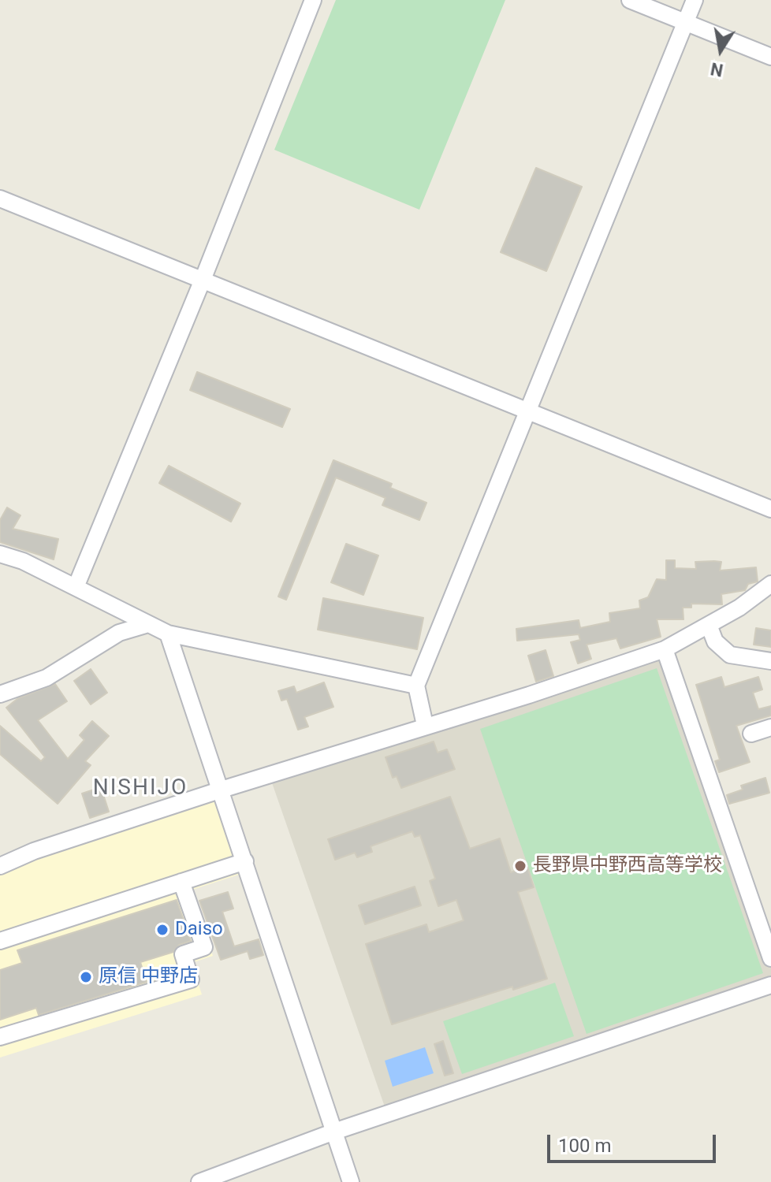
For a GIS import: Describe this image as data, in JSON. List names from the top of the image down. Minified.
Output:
{"districts":["NISHIJO"],"places":["長野県中野西高等学校","Daiso","原信 中野店"],"scale_bar":"100 m","north":"bottom"}
